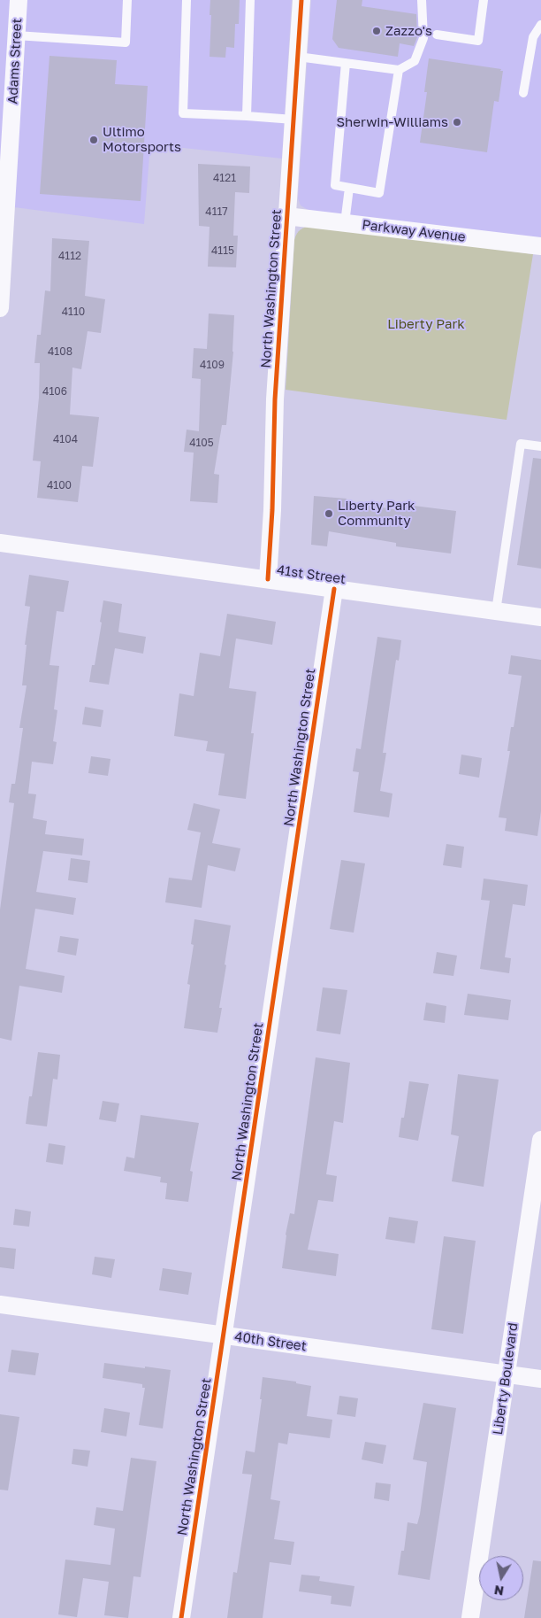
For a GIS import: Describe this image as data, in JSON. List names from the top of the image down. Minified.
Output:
{"streets":{"street":["Adams Street","Parkway Avenue","North Washington Street","41st Street","40th Street","Liberty Boulevard"]},"crossings":[["Parkway Avenue","North Washington Street"],["North Washington Street","41st Street"],["North Washington Street","40th Street"],["40th Street","Liberty Boulevard"]],"parks":["Liberty Park"],"places":["Zazzo's","Sherwin-Williams","Ultimo Motorsports","Liberty Park Community"],"house_numbers":["4121","4117","4115","4112","4110","4108","4109","4106","4104","4105","4100"],"north":"bottom"}
